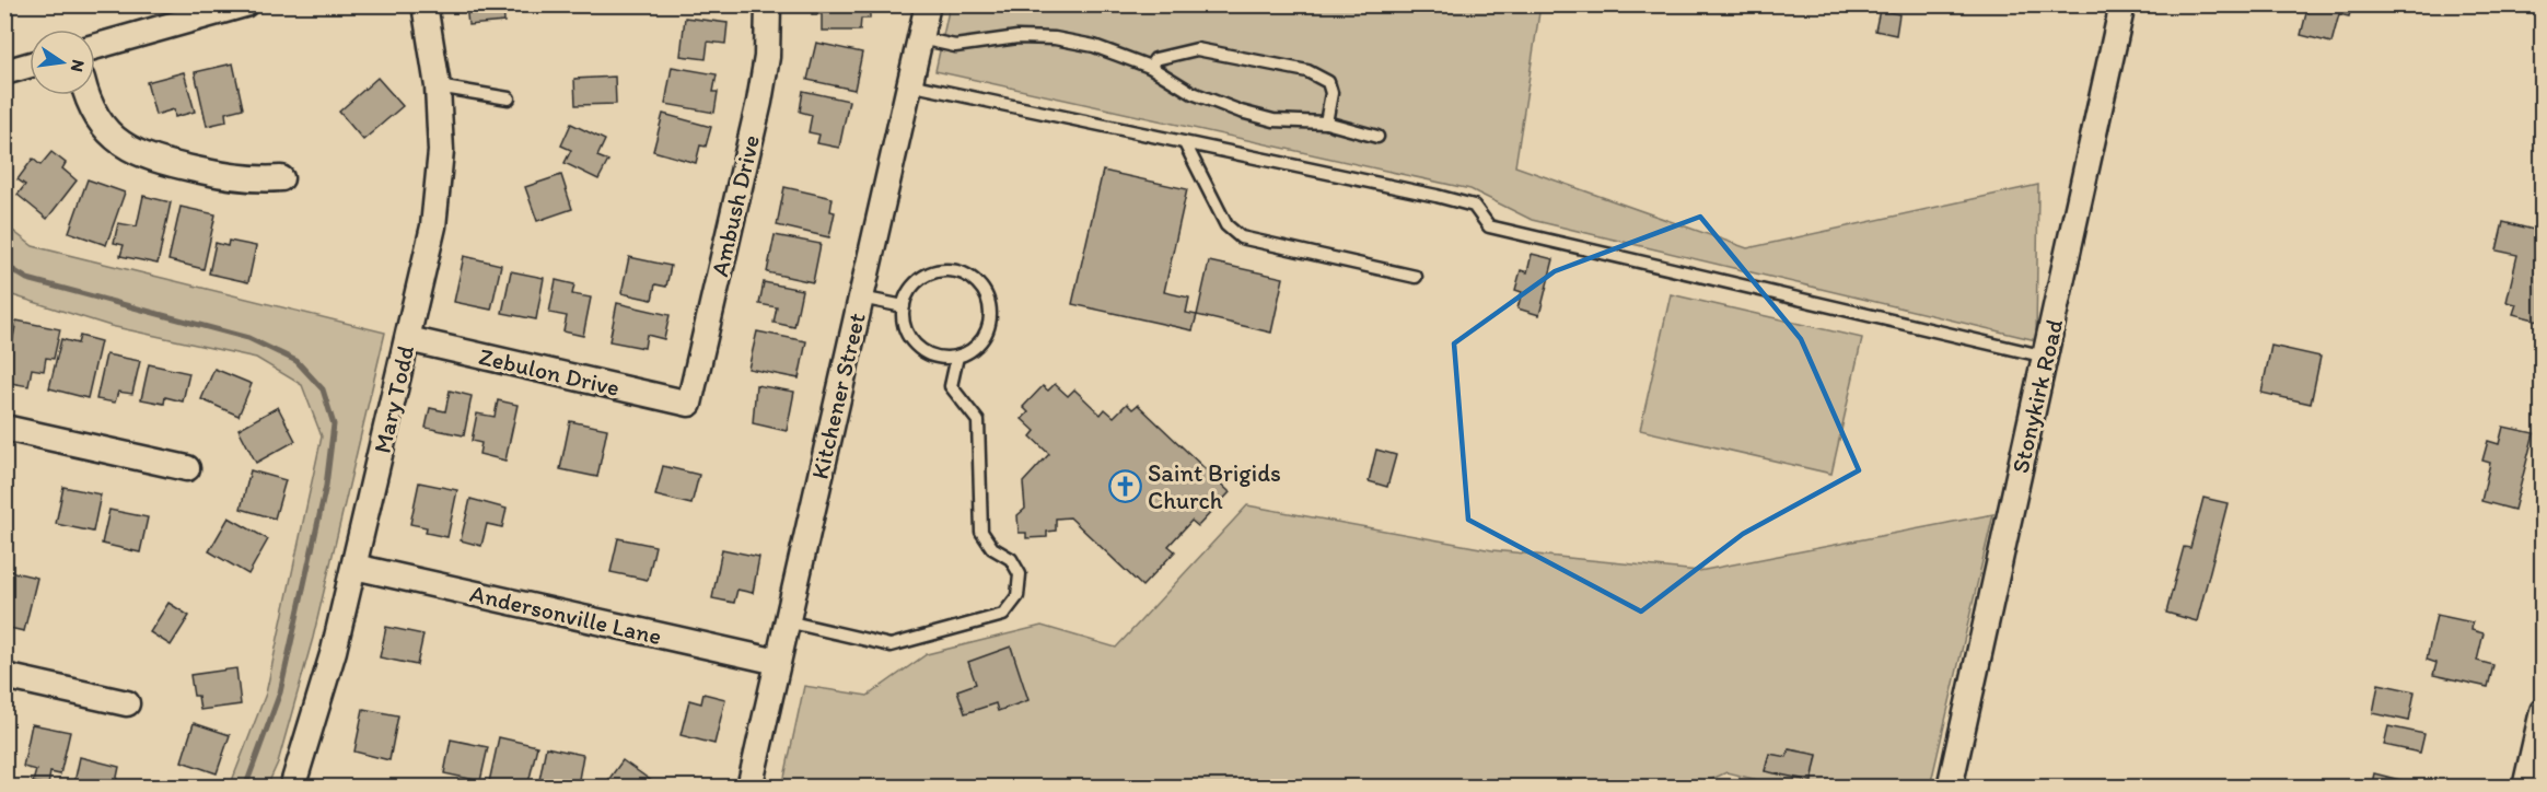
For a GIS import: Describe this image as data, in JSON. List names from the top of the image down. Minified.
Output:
{"streets":{"street":["Ambush Drive","Zebulon Drive","Kitchener Street","Stonykirk Road","Mary Todd","Andersonville Lane"]},"crossings":[["Ambush Drive","Zebulon Drive"],["Zebulon Drive","Mary Todd"],["Kitchener Street","Andersonville Lane"],["Mary Todd","Andersonville Lane"]],"places":{"church":["Saint Brigids Church"]},"north":"right"}
